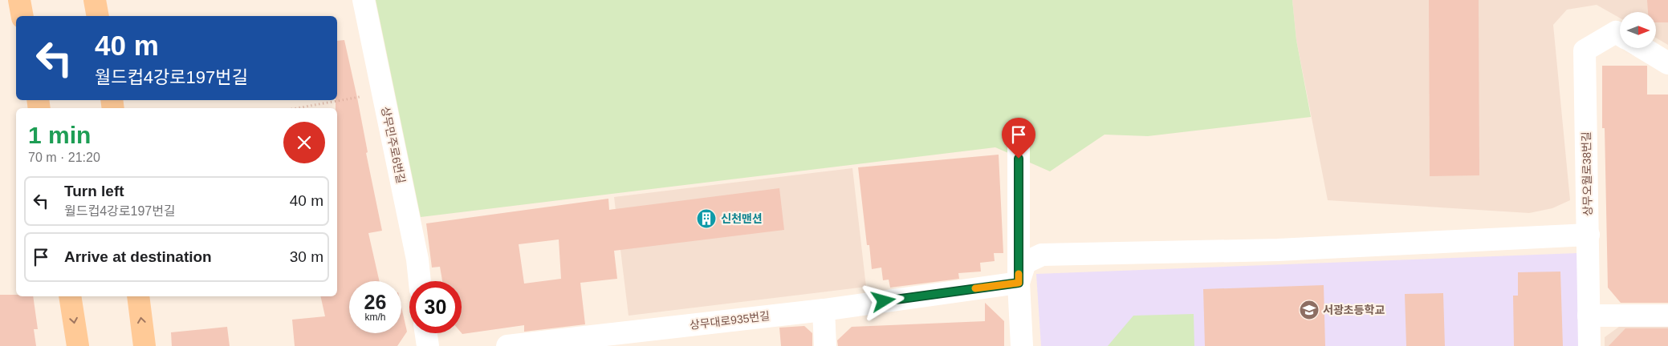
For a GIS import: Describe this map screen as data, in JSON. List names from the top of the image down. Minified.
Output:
{"streets":{"street":["상무민주로6번길","상무오월로38번길","상무대로935번길"]},"places":{"building":["신천맨션"],"school or university":["서광초등학교"]},"north":"right","page":{"turn":["40 m","월드컵4강로197번길"],"heading":["1 min","70 m · 21:20"],"list":[{"name":"Turn left","note":"월드컵4강로197번길","value":"40 m"},{"name":"Arrive at destination","value":"30 m"}],"speed":"26 km/h","limit":"30"}}
